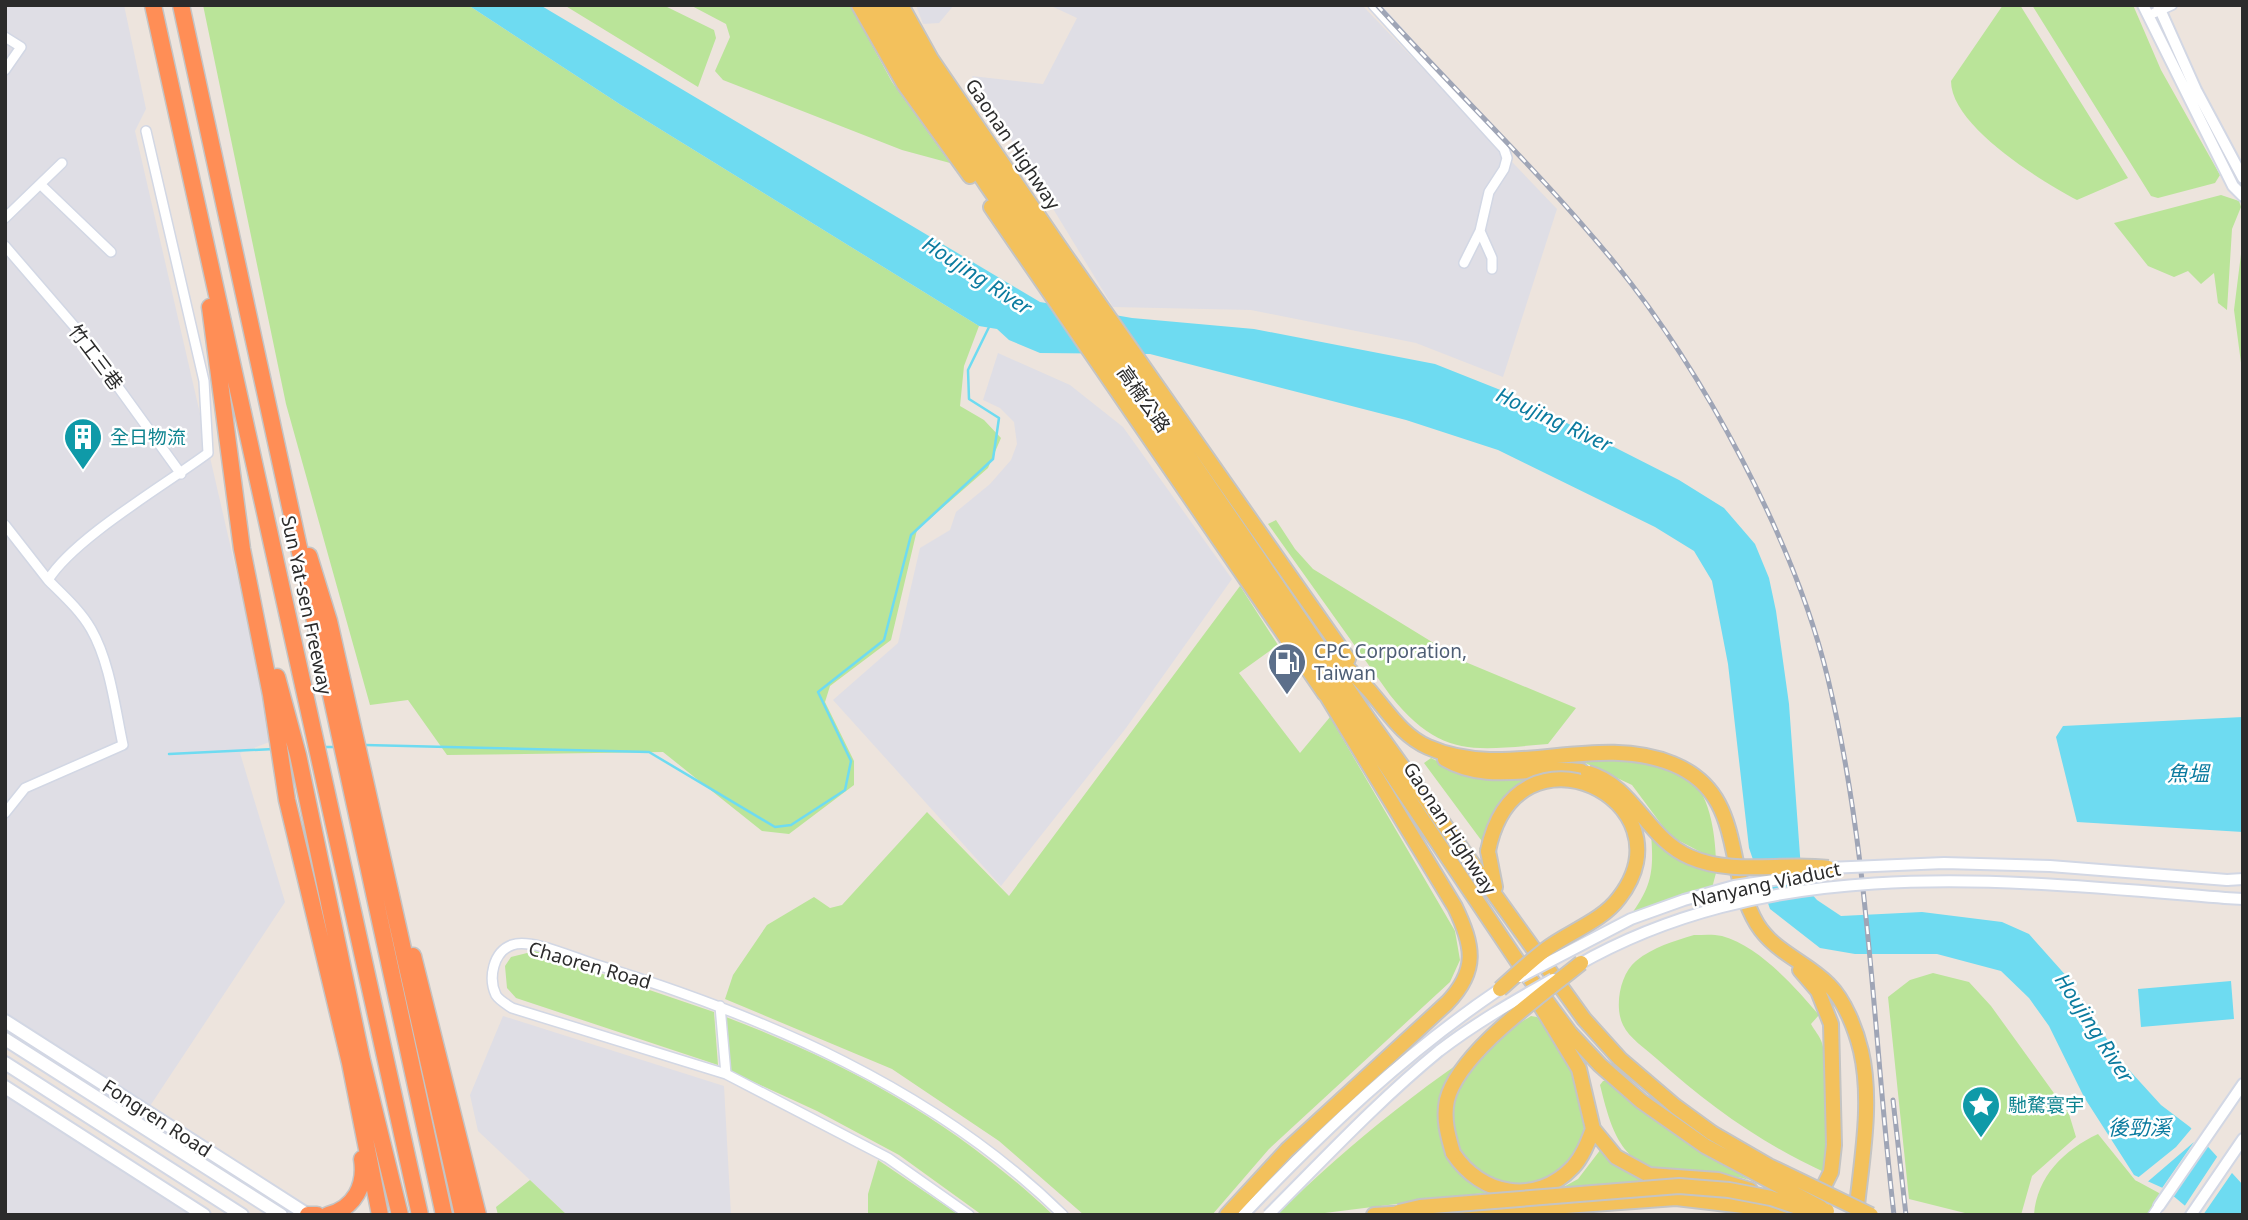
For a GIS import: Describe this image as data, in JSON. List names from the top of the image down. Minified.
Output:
{"streets":{"highway":["Sun Yat-sen Freeway"],"main road":["Gaonan Highway","高楠公路","Fongren Road"],"street":["竹工三巷","Nanyang Viaduct","Chaoren Road"]},"crossings":[["Gaonan Highway","高楠公路"]],"water":["Houjing River","魚塭","後勁溪"],"places":{"building":["全日物流"],"fuel station":["CPC Corporation, Taiwan"],"place":["馳騖寰宇"]}}
